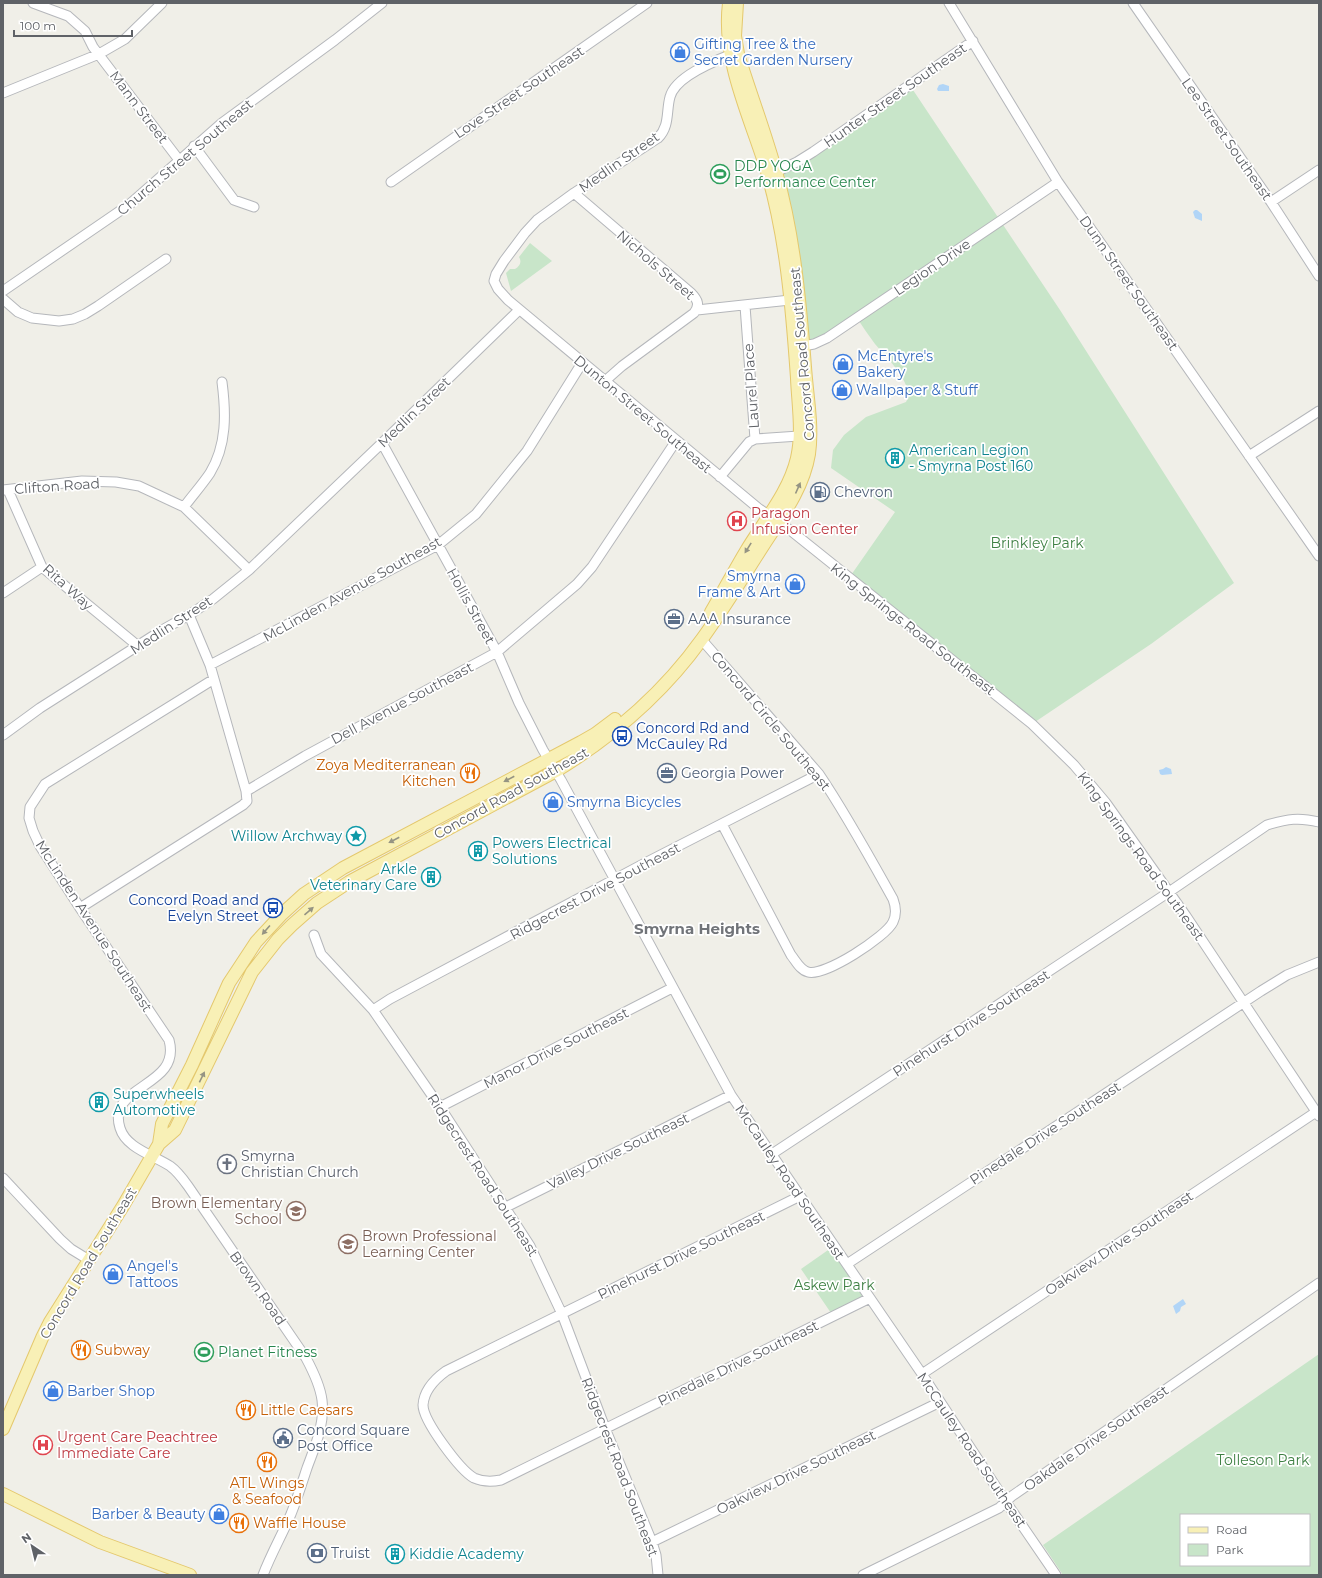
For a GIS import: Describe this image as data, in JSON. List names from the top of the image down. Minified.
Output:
{"streets":{"main road":["Concord Road Southeast"],"street":["Love Street Southeast","Hunter Street Southeast","Mann Street","Lee Street Southeast","Church Street Southeast","Medlin Street","Nichols Street","Legion Drive","Dunn Street Southeast","Laurel Place","Dunton Street Southeast","Clifton Road","Rita Way","McLinden Avenue Southeast","Hollis Street","King Springs Road Southeast","Dell Avenue Southeast","Concord Circle Southeast","Ridgecrest Drive Southeast","Pinehurst Drive Southeast","Manor Drive Southeast","Pinedale Drive Southeast","Valley Drive Southeast","Ridgecrest Road Southeast","McCauley Road Southeast","Oakview Drive Southeast","Brown Road","Oakdale Drive Southeast"]},"crossings":[["Hunter Street Southeast","Dunn Street Southeast"],["Hunter Street Southeast","Concord Road Southeast"],["Mann Street","Church Street Southeast"],["Medlin Street","Nichols Street"],["Medlin Street","Concord Road Southeast"],["Medlin Street","Dunton Street Southeast"],["Medlin Street","Clifton Road"],["Medlin Street","Rita Way"],["Medlin Street","Hollis Street"],["Nichols Street","Dunton Street Southeast"],["Legion Drive","Dunn Street Southeast"],["Legion Drive","Concord Road Southeast"],["Concord Road Southeast","Laurel Place"],["Concord Road Southeast","Dunton Street Southeast"],["Concord Road Southeast","McLinden Avenue Southeast"],["Concord Road Southeast","Hollis Street"],["Concord Road Southeast","King Springs Road Southeast"],["Concord Road Southeast","Concord Circle Southeast"],["Concord Road Southeast","McCauley Road Southeast"],["Concord Road Southeast","Brown Road"],["Laurel Place","Dunton Street Southeast"],["Dunton Street Southeast","McLinden Avenue Southeast"],["Dunton Street Southeast","King Springs Road Southeast"],["Dunton Street Southeast","Dell Avenue Southeast"],["Clifton Road","Rita Way"],["McLinden Avenue Southeast","Hollis Street"],["McLinden Avenue Southeast","Brown Road"],["Hollis Street","Dell Avenue Southeast"],["Hollis Street","McCauley Road Southeast"],["King Springs Road Southeast","Pinehurst Drive Southeast"],["King Springs Road Southeast","Pinedale Drive Southeast"],["King Springs Road Southeast","Oakview Drive Southeast"],["Concord Circle Southeast","Ridgecrest Drive Southeast"],["Ridgecrest Drive Southeast","Ridgecrest Road Southeast"],["Ridgecrest Drive Southeast","McCauley Road Southeast"],["Pinehurst Drive Southeast","Pinedale Drive Southeast"],["Pinehurst Drive Southeast","Ridgecrest Road Southeast"],["Pinehurst Drive Southeast","McCauley Road Southeast"],["Manor Drive Southeast","Ridgecrest Road Southeast"],["Manor Drive Southeast","McCauley Road Southeast"],["Pinedale Drive Southeast","Ridgecrest Road Southeast"],["Pinedale Drive Southeast","McCauley Road Southeast"],["Valley Drive Southeast","Ridgecrest Road Southeast"],["Valley Drive Southeast","McCauley Road Southeast"],["Ridgecrest Road Southeast","Oakview Drive Southeast"],["McCauley Road Southeast","Oakview Drive Southeast"],["McCauley Road Southeast","Oakdale Drive Southeast"]],"districts":["Smyrna Heights"],"parks":["Brinkley Park","Askew Park","Tolleson Park"],"places":{"shop":["Gifting Tree & the Secret Garden Nursery","McEntyre's Bakery","Wallpaper & Stuff","Smyrna Frame & Art","Smyrna Bicycles","Angel's Tattoos","Barber Shop","Barber & Beauty"],"sports":["DDP YOGA Performance Center","Planet Fitness"],"building":["American Legion - Smyrna Post 160","Powers Electrical Solutions","Arkle Veterinary Care","Superwheels Automotive","Kiddie Academy"],"fuel station":["Chevron"],"hospital":["Paragon Infusion Center","Urgent Care Peachtree Immediate Care"],"office":["AAA Insurance","Georgia Power"],"bus stop":["Concord Rd and McCauley Rd","Concord Road and Evelyn Street"],"restaurant":["Zoya Mediterranean Kitchen","Subway","Little Caesars","ATL Wings & Seafood","Waffle House"],"place":["Willow Archway"],"church":["Smyrna Christian Church"],"school or university":["Brown Elementary School","Brown Professional Learning Center"],"public building":["Concord Square Post Office"],"bank":["Truist"]},"legend":["Road","Park"],"scale_bar":"100 m","north":"top left"}
